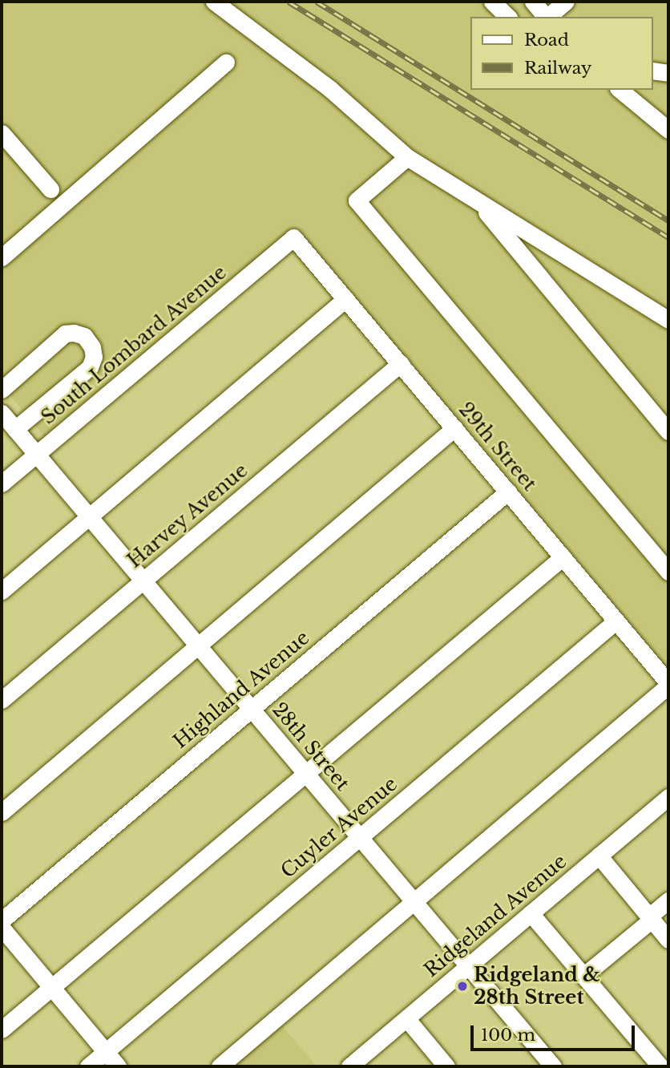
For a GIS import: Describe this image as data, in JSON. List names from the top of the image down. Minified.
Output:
{"streets":{"street":["South Lombard Avenue","29th Street","Harvey Avenue","Highland Avenue","28th Street","Cuyler Avenue","Ridgeland Avenue"]},"crossings":[["South Lombard Avenue","29th Street"],["South Lombard Avenue","28th Street"],["29th Street","Harvey Avenue"],["29th Street","Highland Avenue"],["29th Street","Cuyler Avenue"],["Harvey Avenue","28th Street"],["Highland Avenue","28th Street"],["28th Street","Cuyler Avenue"],["28th Street","Ridgeland Avenue"]],"places":["Ridgeland & 28th Street"],"legend":["Road","Railway"],"scale_bar":"100 m"}
